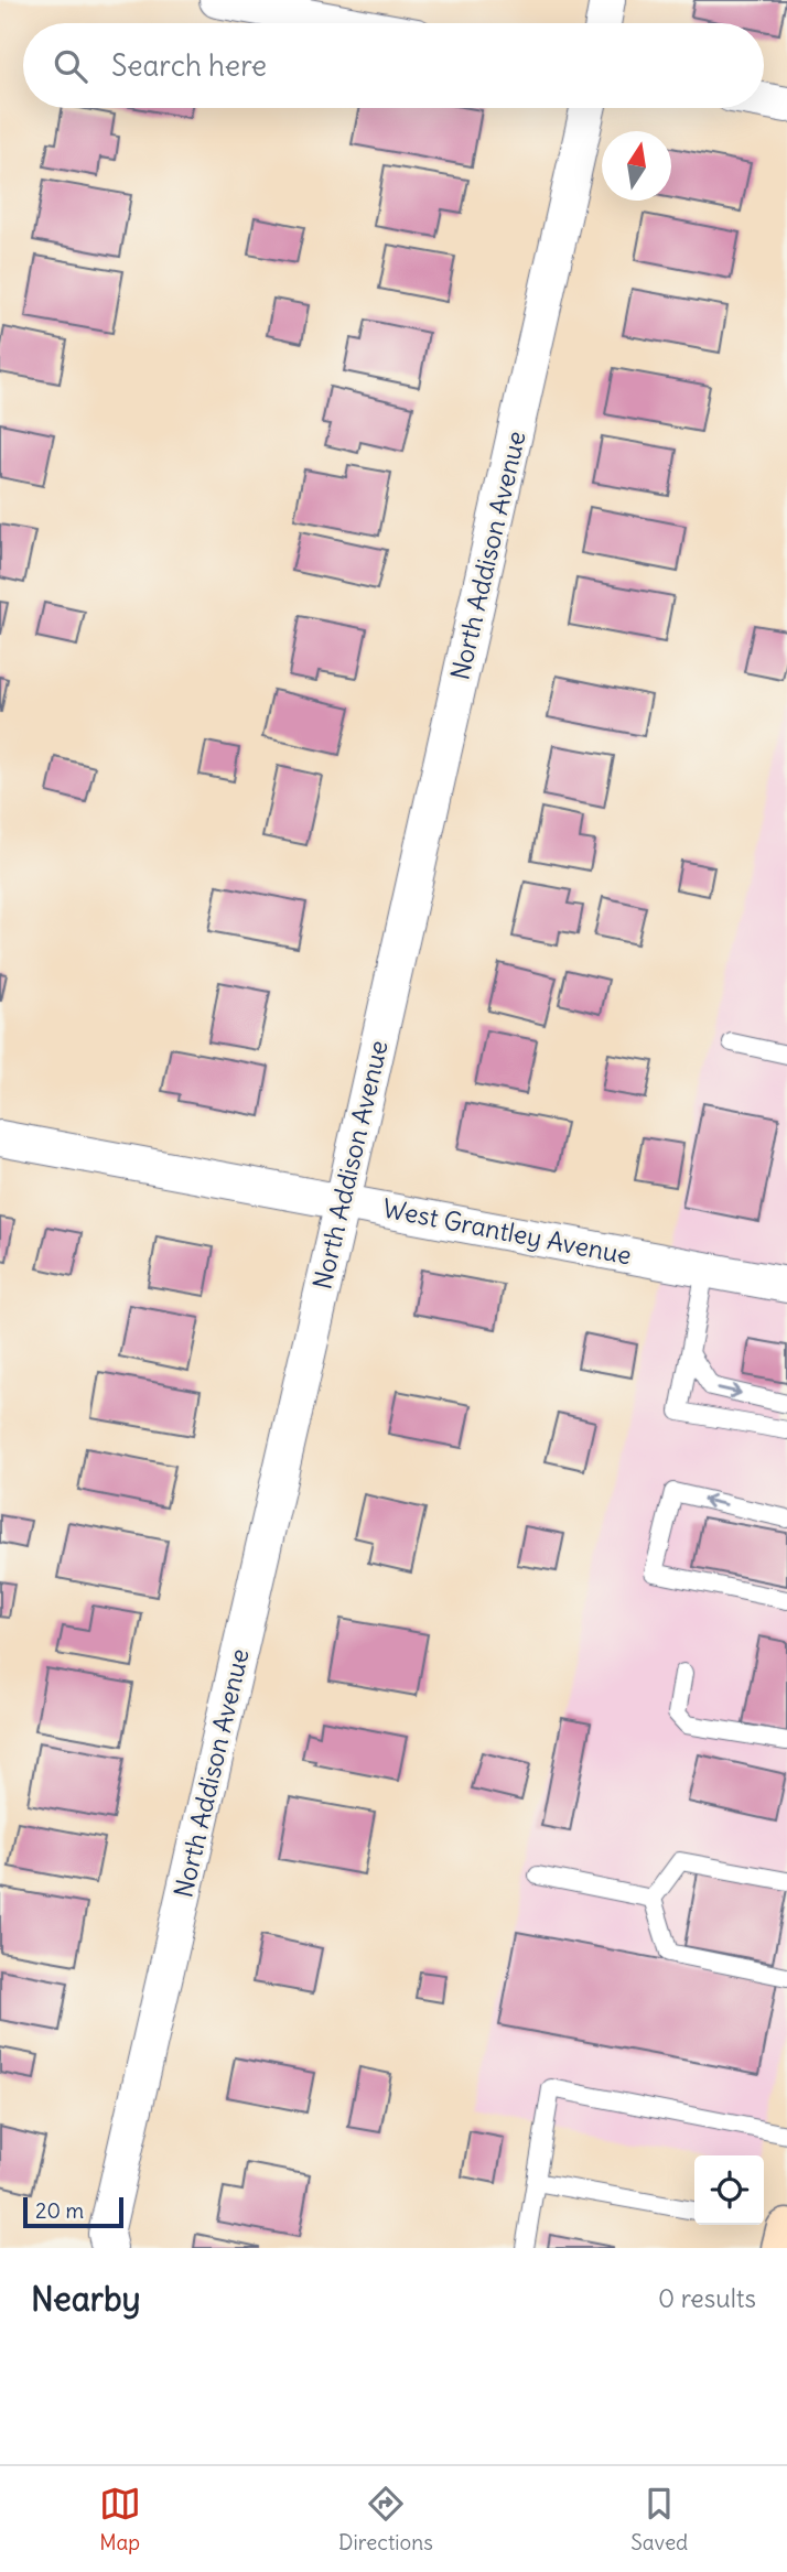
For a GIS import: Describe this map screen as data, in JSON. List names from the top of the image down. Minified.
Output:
{"streets":{"street":["North Addison Avenue","West Grantley Avenue"]},"crossings":[["North Addison Avenue","West Grantley Avenue"]],"scale_bar":"20 m","north":"top","page":{"search":"Search here","scale":"20 m","heading":["Nearby","0 results"],"nav":["Map","Directions","Saved"]}}
